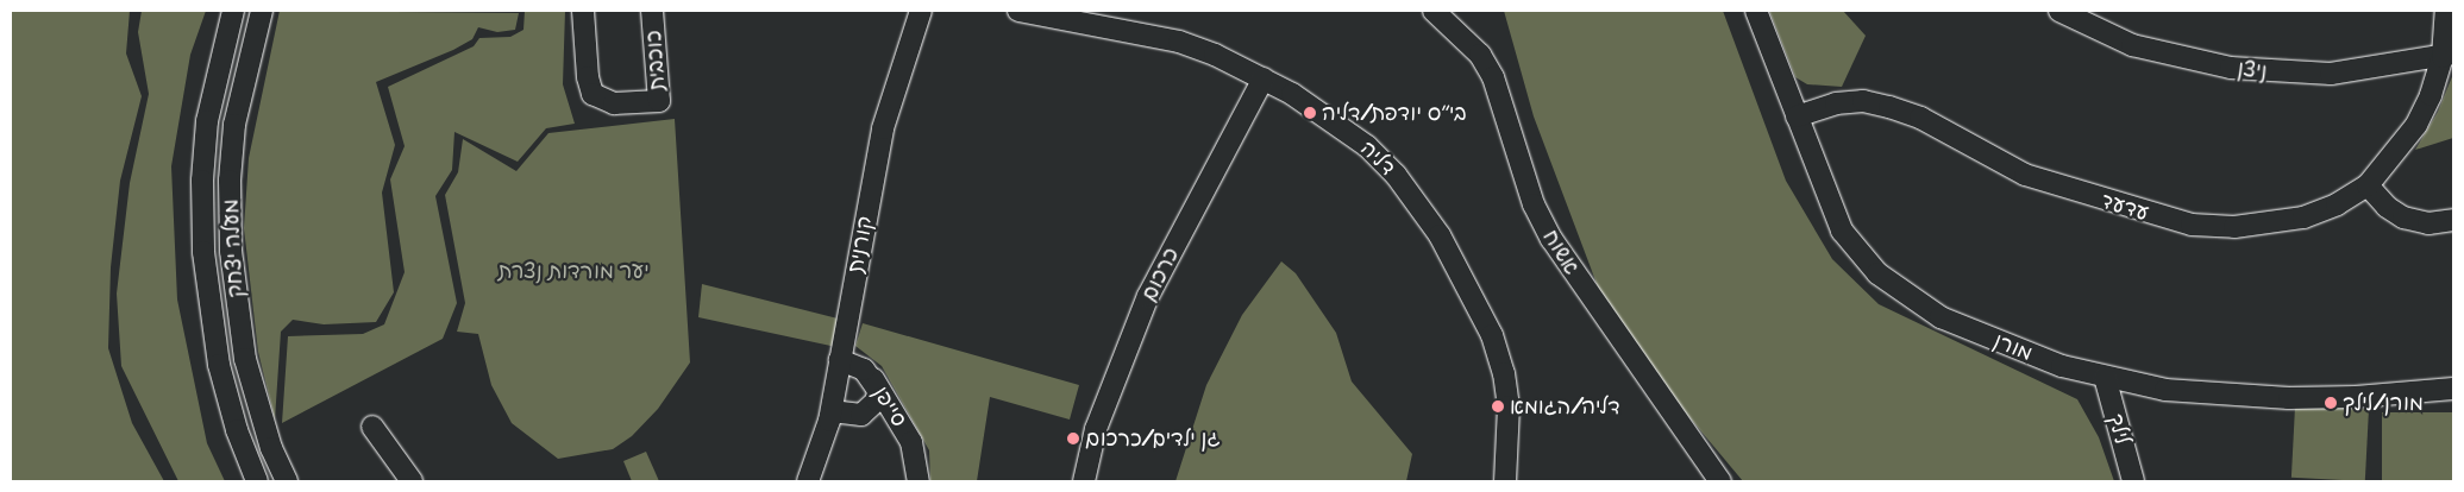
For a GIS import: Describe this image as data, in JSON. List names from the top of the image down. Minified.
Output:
{"streets":{"street":["כוכבית","ניצן","דליה","עדעד","קורנית","מעלה יצחק","אשוח","כרכום","מורן","סייפן","לילך"]},"crossings":[["ניצן","עדעד"],["דליה","כרכום"],["עדעד","מורן"],["קורנית","סייפן"],["מורן","לילך"]],"parks":["יער מורדות נצרת"],"places":["בי״ס יודפת/דליה","מורן/לילך","דליה/הגומא","גן ילדים/כרכום"]}
